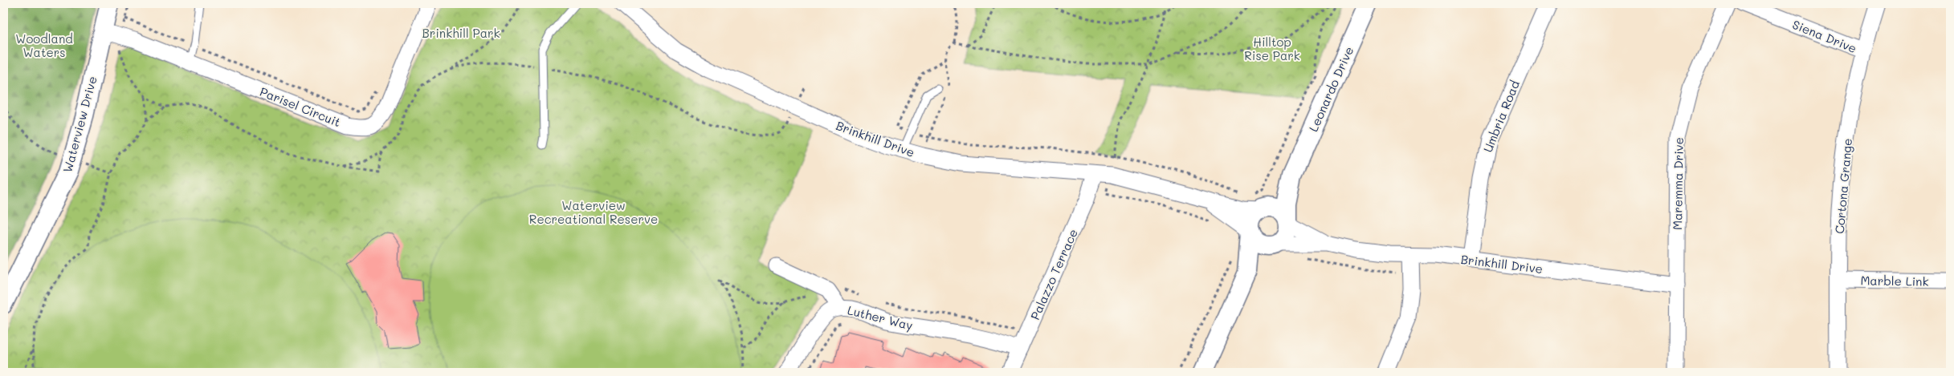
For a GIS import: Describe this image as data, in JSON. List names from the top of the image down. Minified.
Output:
{"streets":{"street":["Siena Drive","Leonardo Drive","Parisel Circuit","Umbria Road","Waterview Drive","Brinkhill Drive","Maremma Drive","Cortona Grange","Palazzo Terrace","Marble Link","Luther Way"]},"crossings":[["Siena Drive","Cortona Grange"],["Leonardo Drive","Brinkhill Drive"],["Parisel Circuit","Waterview Drive"],["Umbria Road","Brinkhill Drive"],["Brinkhill Drive","Maremma Drive"],["Brinkhill Drive","Palazzo Terrace"],["Cortona Grange","Marble Link"],["Palazzo Terrace","Luther Way"]],"parks":["Brinkhill Park","Woodland Waters","Hilltop Rise Park","Waterview Recreational Reserve"]}
